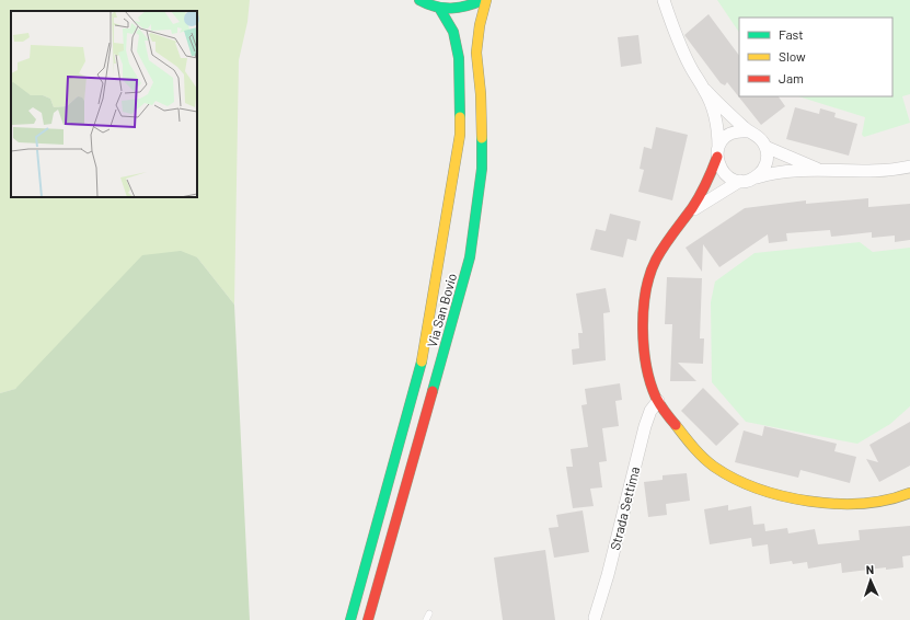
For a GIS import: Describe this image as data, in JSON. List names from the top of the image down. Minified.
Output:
{"streets":{"main road":["Via San Bovio"],"street":["Strada Settima"]},"legend":["Fast","Slow","Jam"],"north":"top"}
